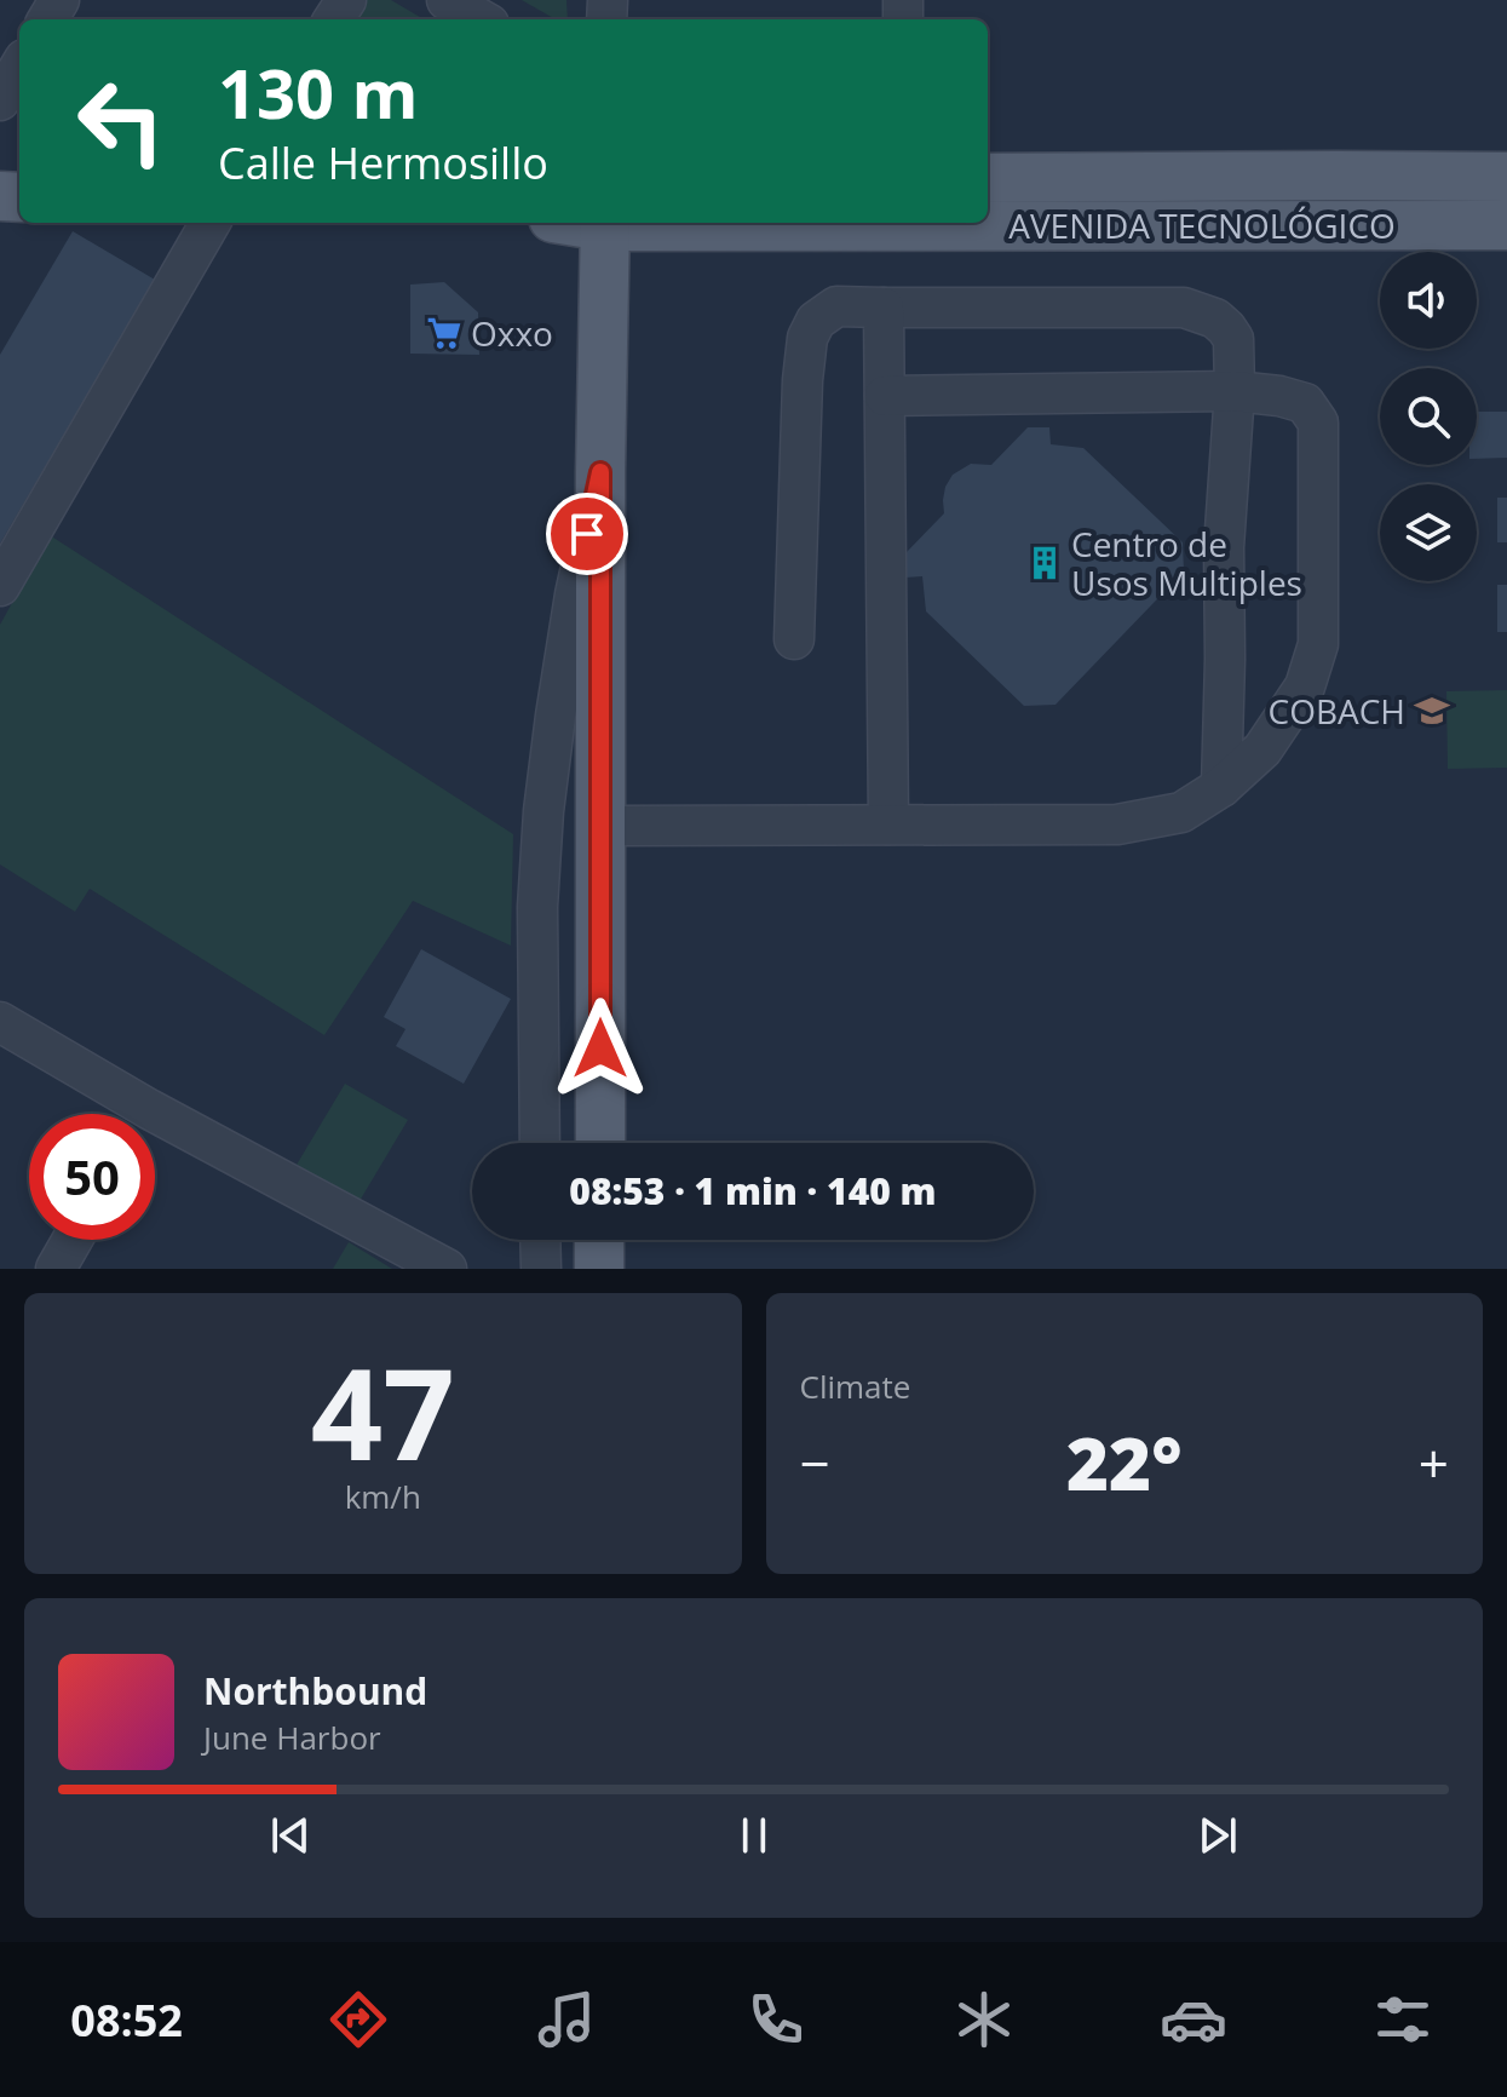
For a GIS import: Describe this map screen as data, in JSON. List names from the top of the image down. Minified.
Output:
{"streets":{"main road":["AVENIDA TECNOLÓGICO"]},"places":{"supermarket":["Oxxo"],"building":["Centro de Usos Multiples"],"school or university":["COBACH"]},"page":{"turn":["130 m","Calle Hermosillo"],"limit":"50","trip":"08:53 · 1 min · 140 m","tile":[["47","km/h"],"Climate"],"heat":["−","22°","+"],"song":["Northbound","June Harbor"],"tabs":"08:52"}}
